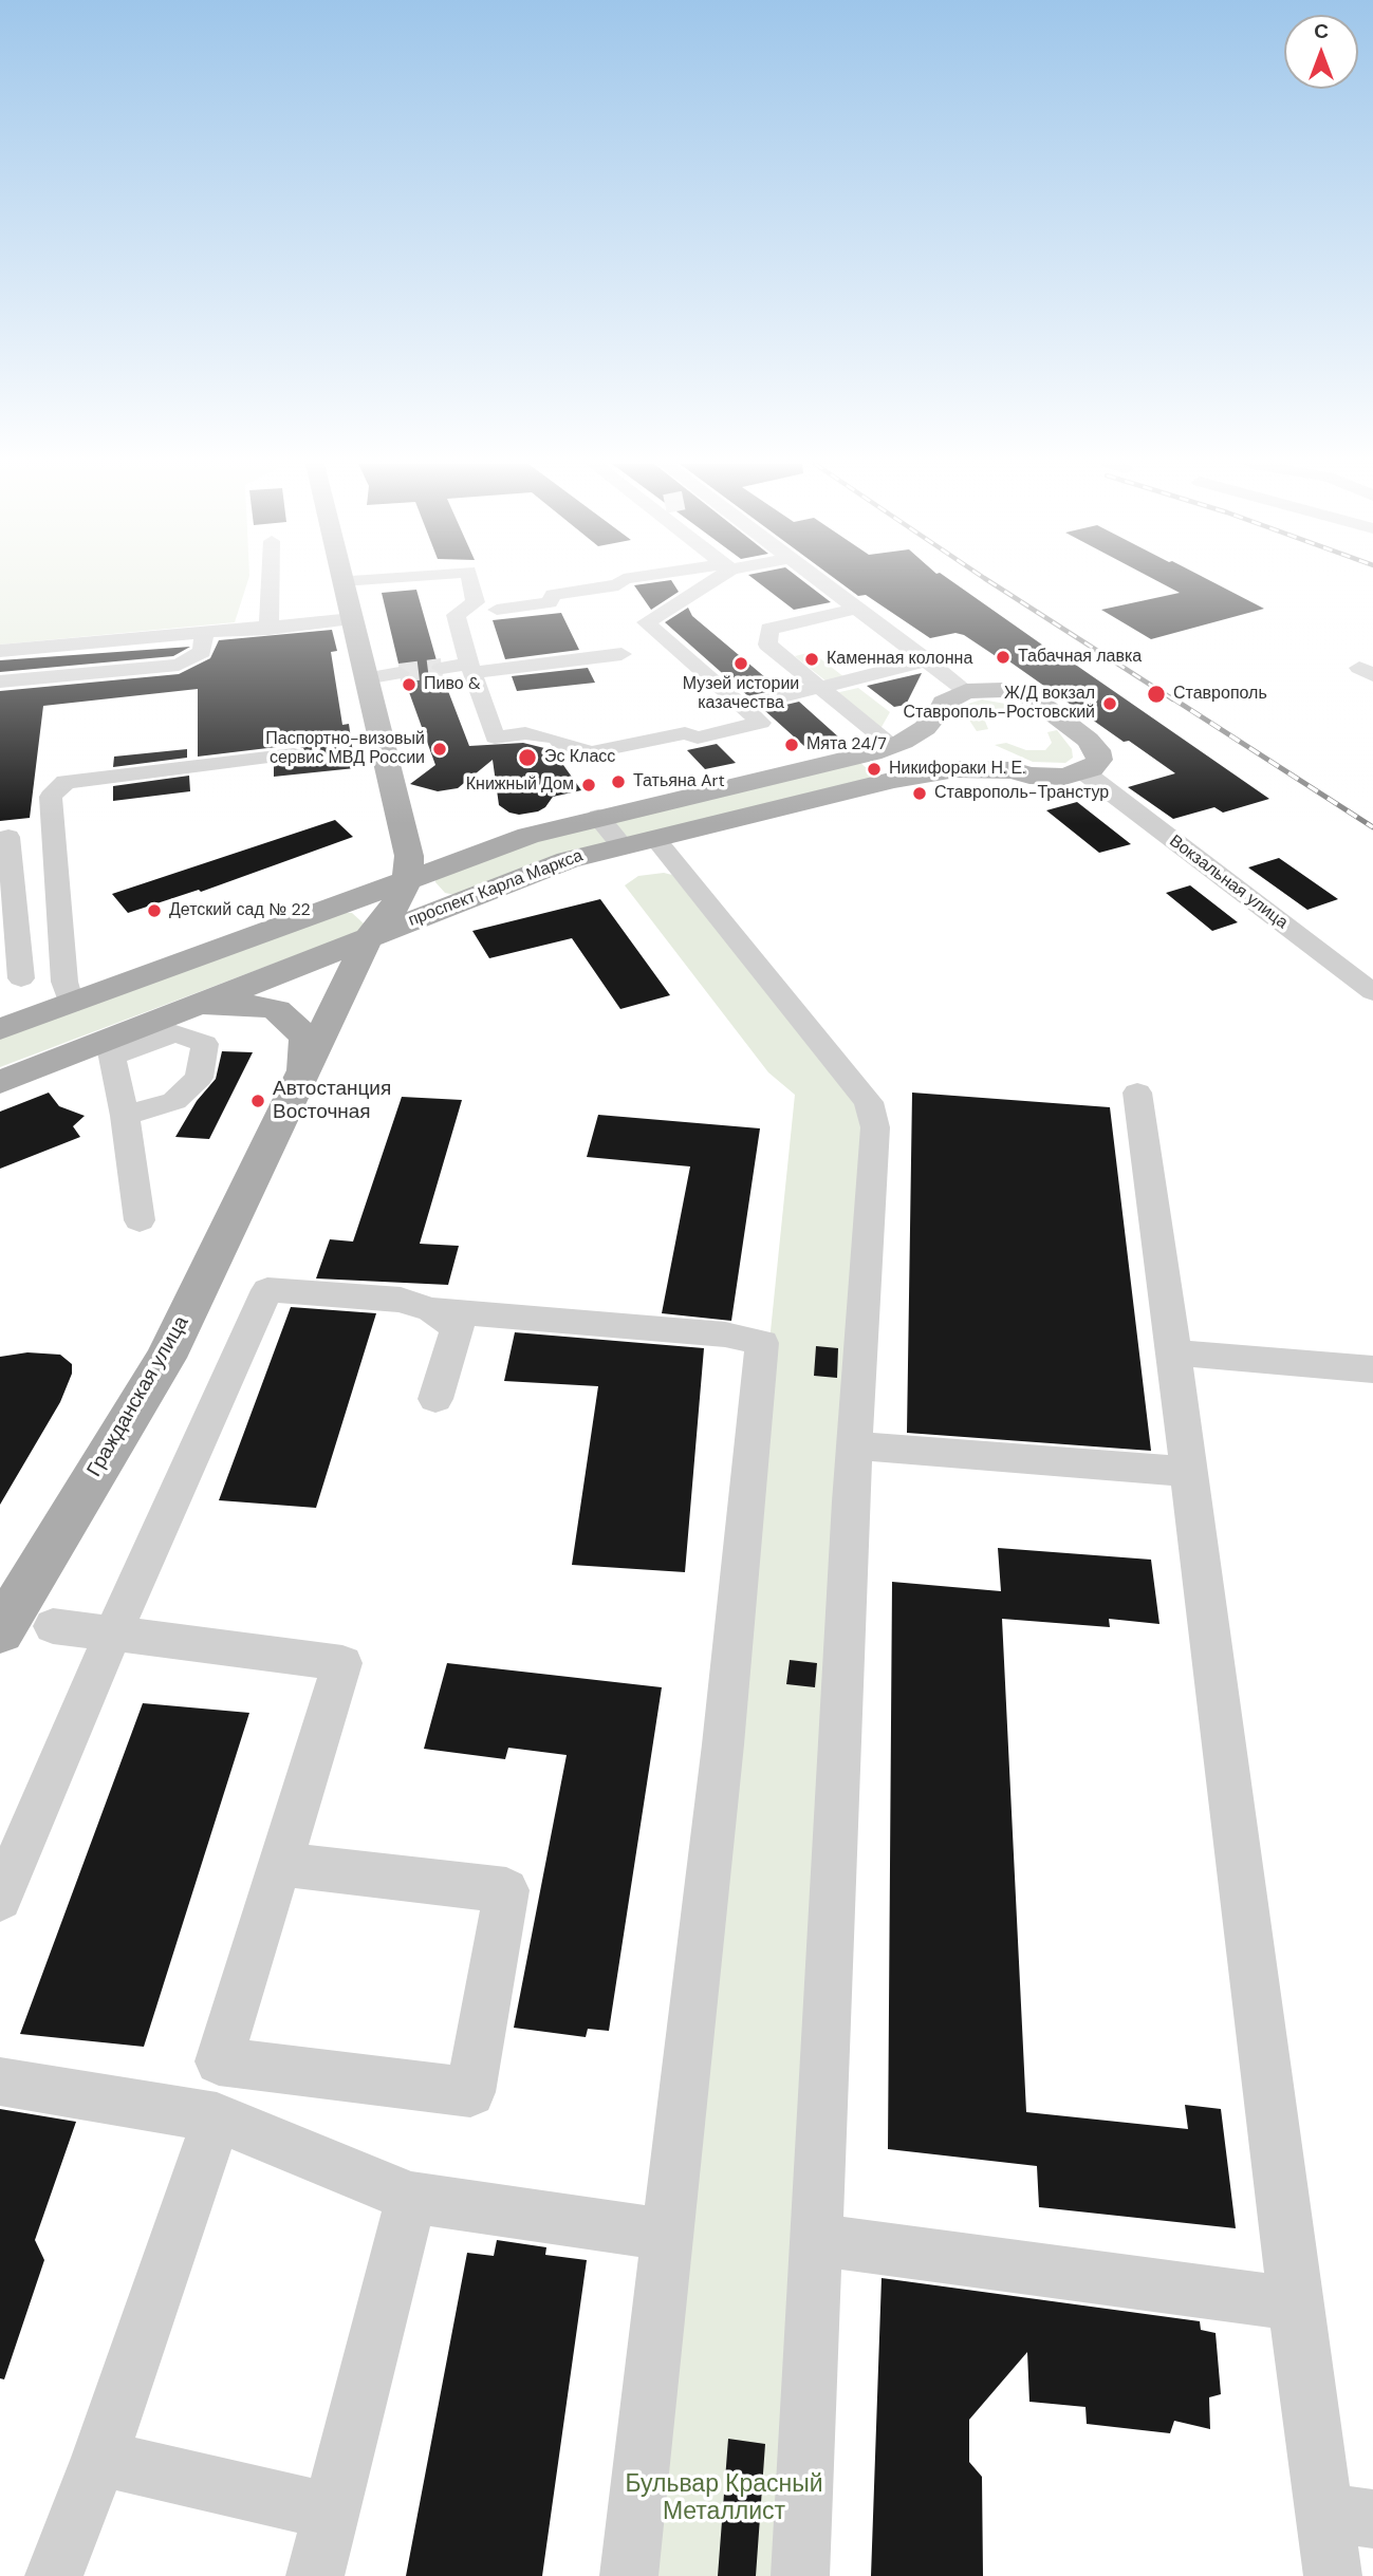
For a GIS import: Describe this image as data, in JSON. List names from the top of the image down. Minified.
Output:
{"streets":{"main road":["проспект Карла Маркса","Гражданская улица"],"street":["Вокзальная улица"]},"crossings":[["Вокзальная улица","проспект Карла Маркса"],["проспект Карла Маркса","Гражданская улица"]],"parks":["Бульвар Красный Металлист"],"places":["Табачная лавка","Каменная колонна","Музей истории казачества","Пиво &","Ставрополь","Ж/Д вокзал Ставрополь-Ростовский","Мята 24/7","Паспортно-визовый сервис МВД России","Эс Класс","Никифораки Н. Е.","Татьяна Art","Книжный Дом","Ставрополь-Транстур","Детский сад № 22","Автостанция Восточная"],"north":"top"}
